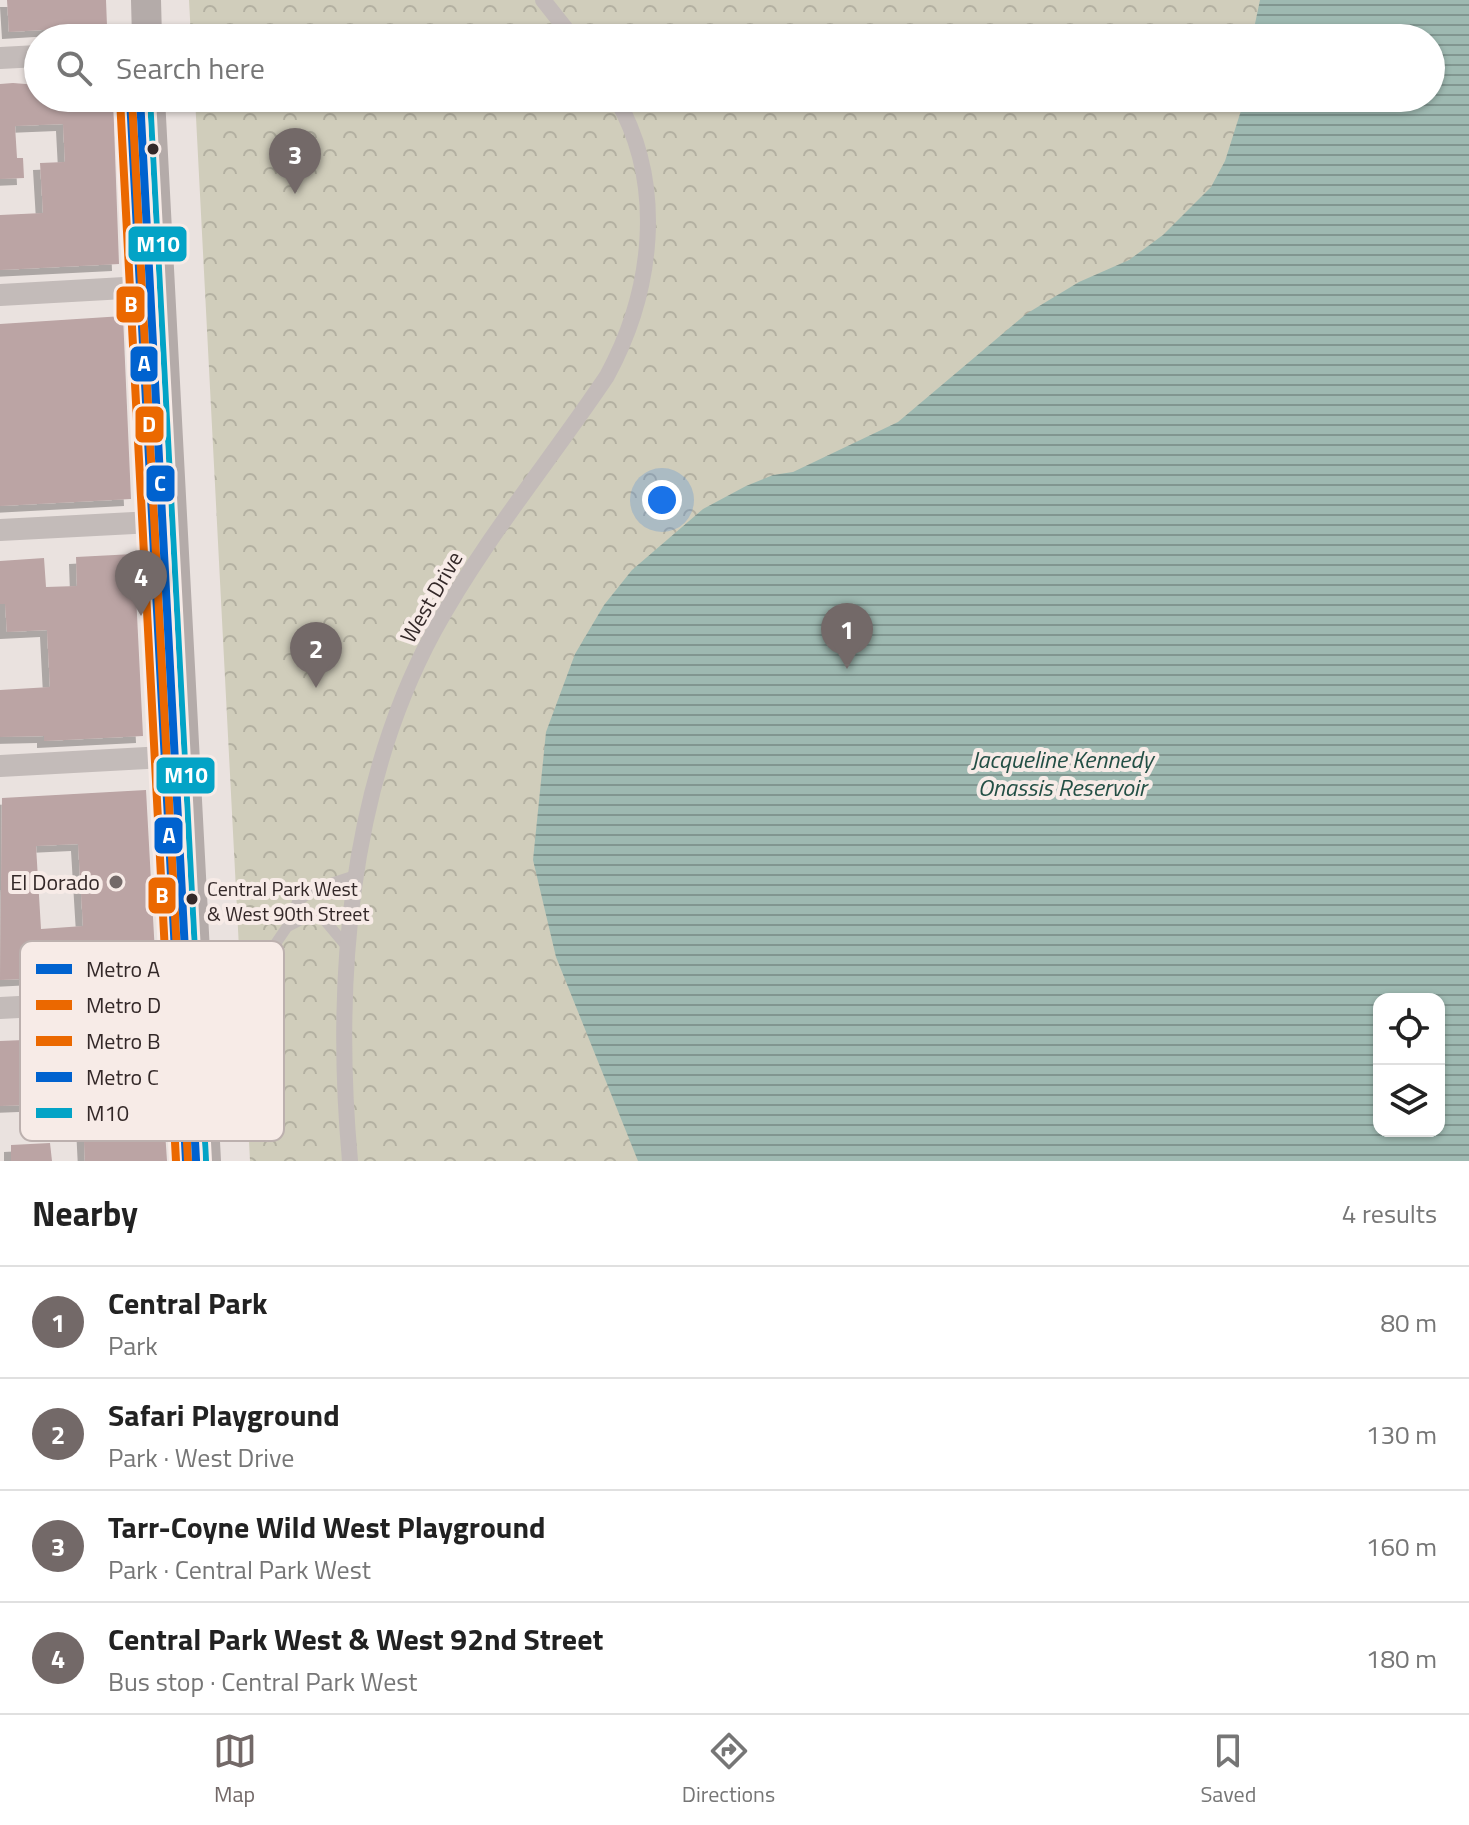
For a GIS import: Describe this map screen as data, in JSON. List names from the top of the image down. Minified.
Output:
{"streets":{"street":["West Drive"]},"water":["Jacqueline Kennedy Onassis Reservoir"],"places":["El Dorado","Central Park West & West 90th Street"],"lines":["metro line A","metro line D","metro line B","metro line C","transit line M10"],"legend":["Metro A","Metro D","Metro B","Metro C","M10"],"page":{"search":"Search here","pins":["3","4","1","2"],"heading":["Nearby","4 results"],"list":[{"mark":"1","name":"Central Park","note":"Park","value":"80 m"},{"mark":"2","name":"Safari Playground","note":"Park · West Drive","value":"130 m"},{"mark":"3","name":"Tarr-Coyne Wild West Playground","note":"Park · Central Park West","value":"160 m"},{"mark":"4","name":"Central Park West & West 92nd Street","note":"Bus stop · Central Park West","value":"180 m"}],"nav":["Map","Directions","Saved"]}}
